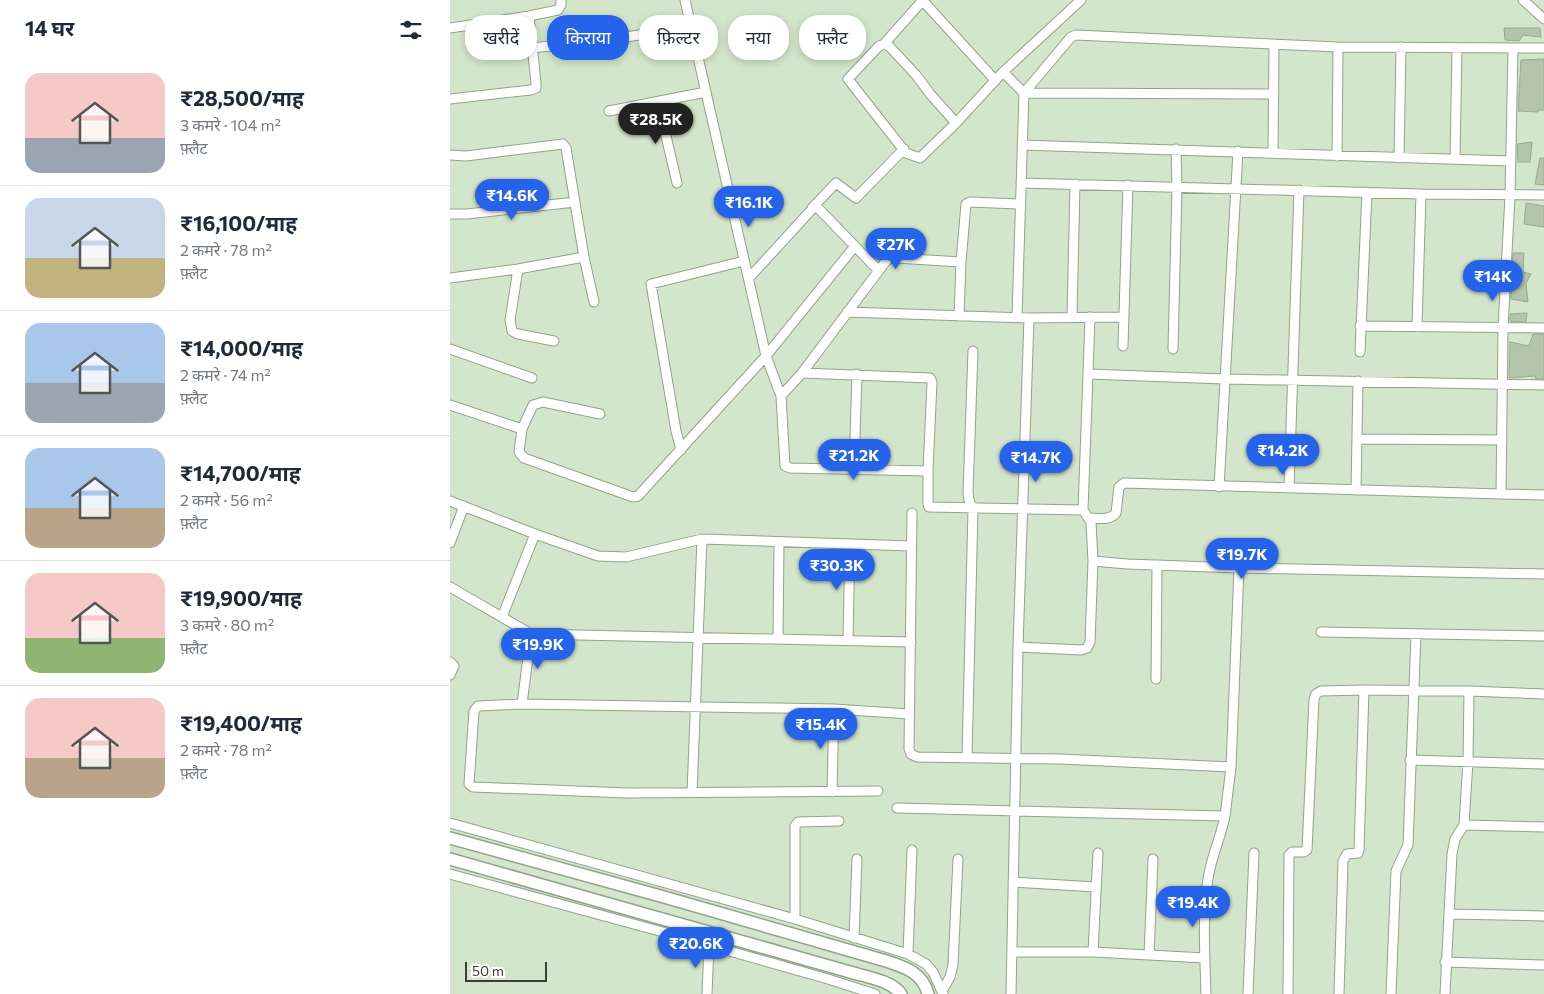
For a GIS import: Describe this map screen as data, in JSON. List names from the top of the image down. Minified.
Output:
{"scale_bar":"50 m","page":{"heading":"14 घर","chip":["खरीदें","किराया","फ़िल्टर","नया","फ़्लैट"],"list":[{"name":"₹28,500/माह","note":"3 कमरे · 104 m² · फ़्लैट"},{"name":"₹16,100/माह","note":"2 कमरे · 78 m² · फ़्लैट"},{"name":"₹14,000/माह","note":"2 कमरे · 74 m² · फ़्लैट"},{"name":"₹14,700/माह","note":"2 कमरे · 56 m² · फ़्लैट"},{"name":"₹19,900/माह","note":"3 कमरे · 80 m² · फ़्लैट"},{"name":"₹19,400/माह","note":"2 कमरे · 78 m² · फ़्लैट"}],"price":["₹28.5K","₹14.6K","₹16.1K","₹27K","₹14K","₹14.2K","₹21.2K","₹14.7K","₹19.7K","₹30.3K","₹19.9K","₹15.4K","₹19.4K","₹20.6K"],"scale":"50 m"}}
